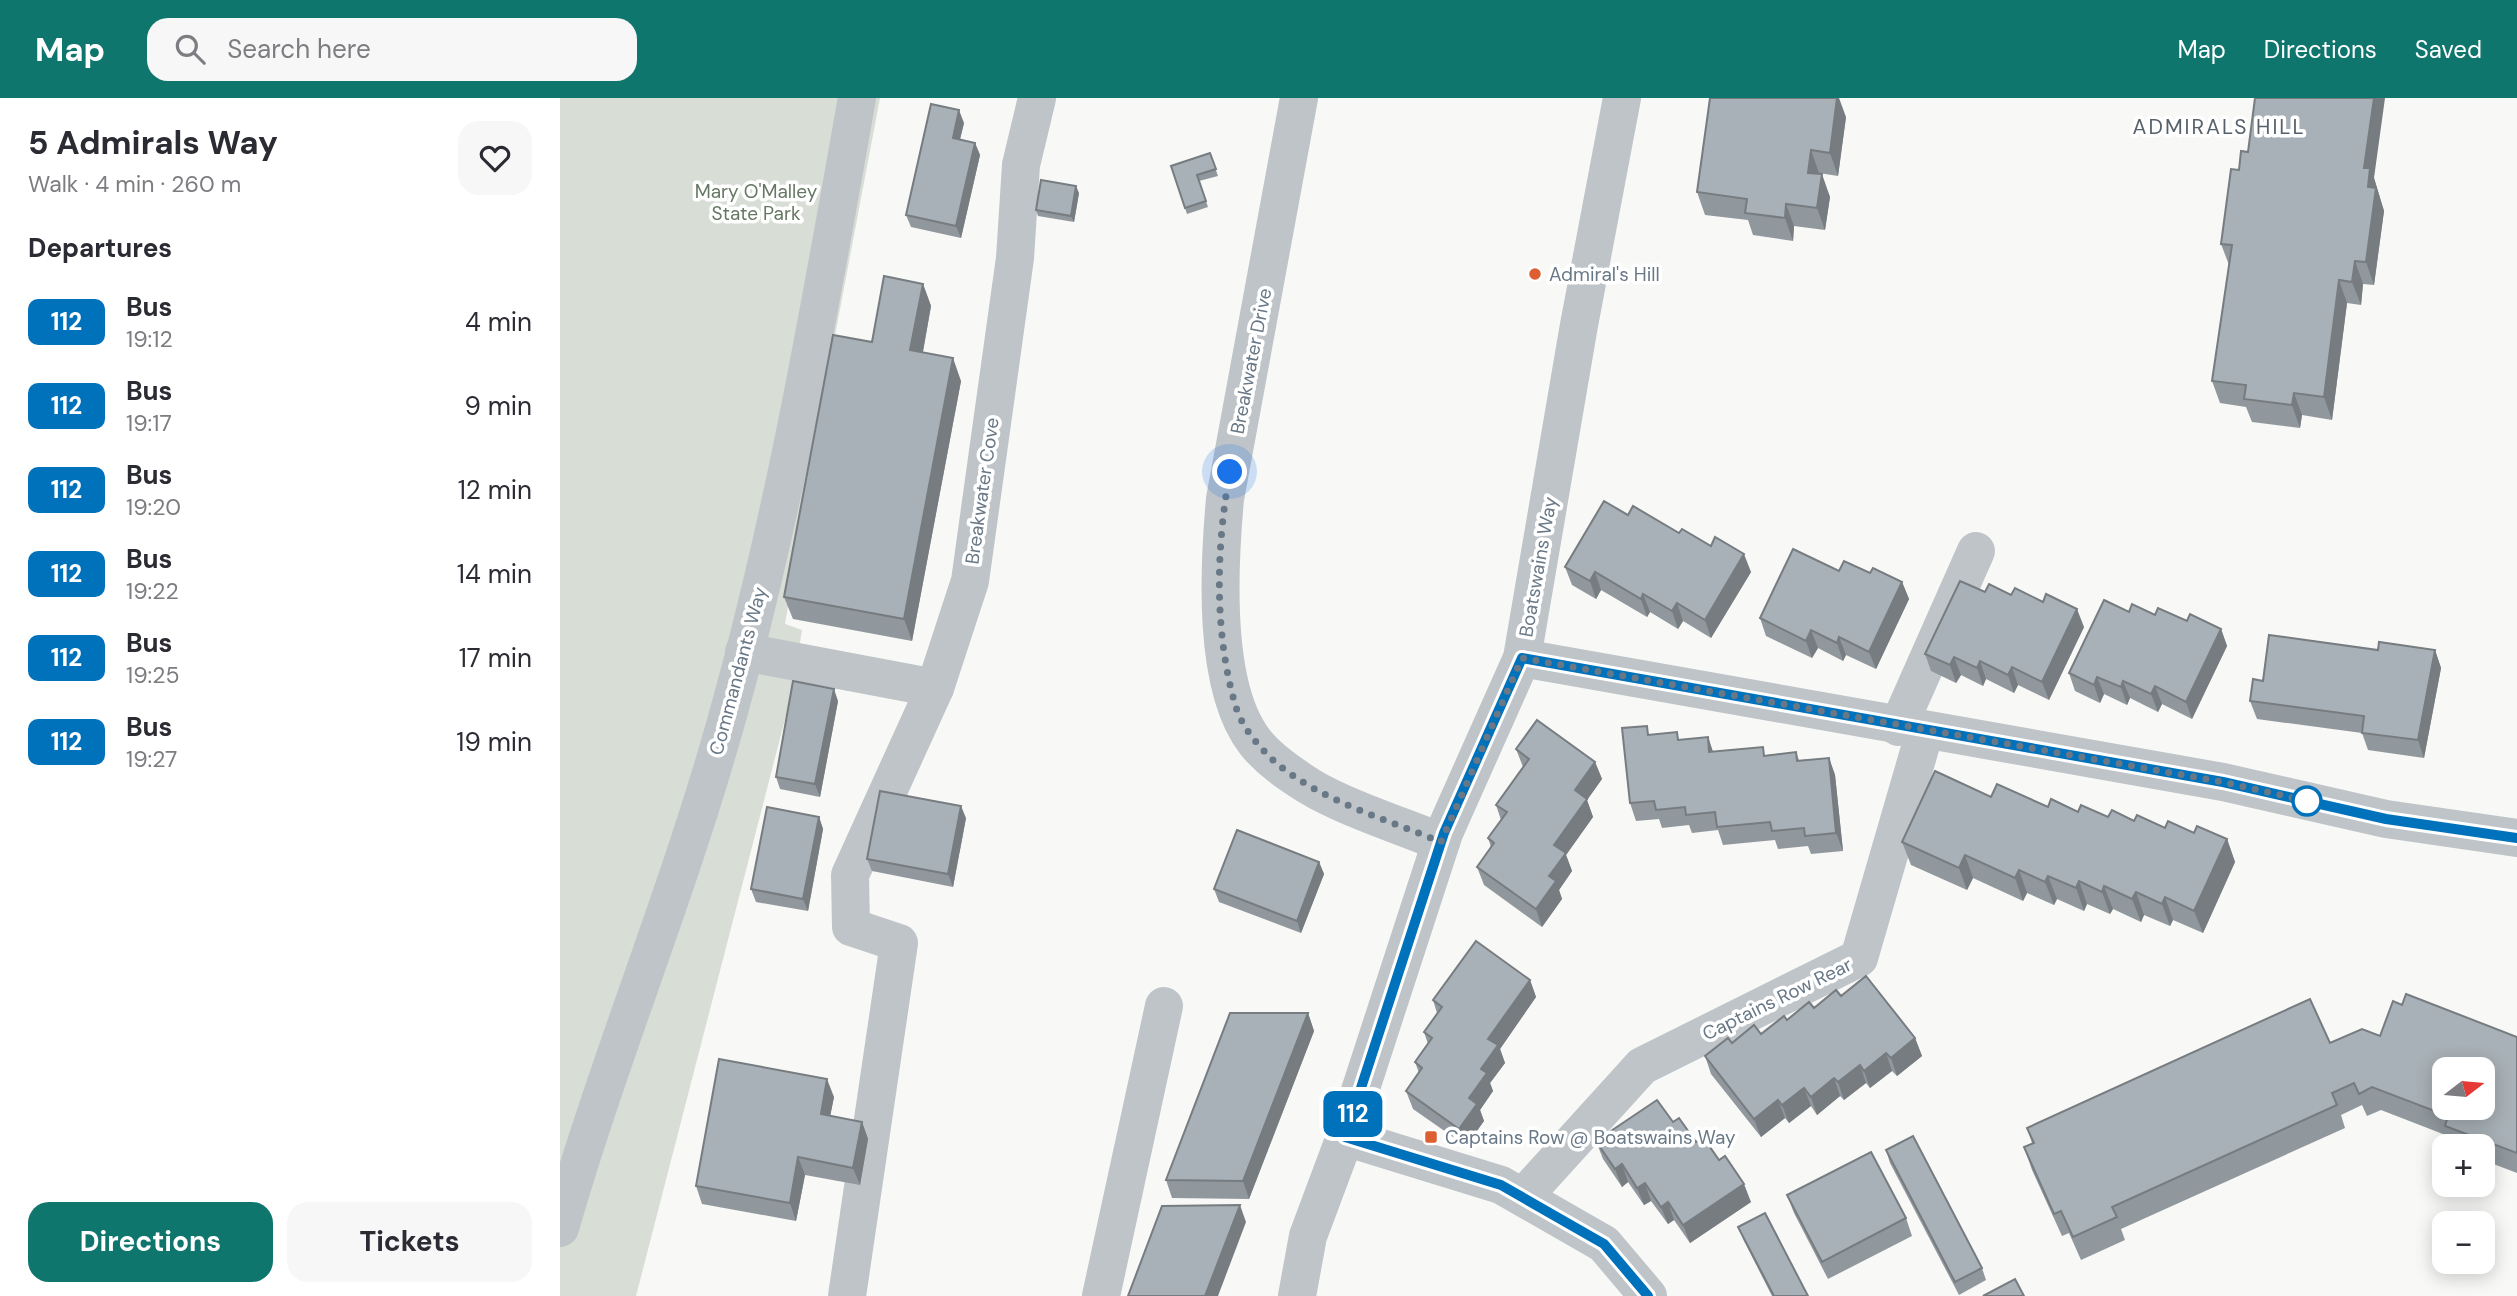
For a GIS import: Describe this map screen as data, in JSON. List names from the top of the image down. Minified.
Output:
{"streets":{"street":["Breakwater Drive","Breakwater Cove","Boatswains Way","Commandants Way","Captains Row Rear"]},"crossings":[["Breakwater Drive","Boatswains Way"]],"districts":["ADMIRALS HILL"],"parks":["Mary O'Malley State Park"],"places":{"other":["Admiral's Hill"],"transit":["Captains Row @ Boatswains Way"]},"lines":["bus line 112"],"north":"right","page":{"header":"Map","search":"Search here","nav":["Map","Directions","Saved"],"heading":[["5 Admirals Way","Walk · 4 min · 260 m"],"Departures"],"on_map":"112","list":[{"mark":"112","name":"Bus","note":"19:12","value":"4 min"},{"mark":"112","name":"Bus","note":"19:17","value":"9 min"},{"mark":"112","name":"Bus","note":"19:20","value":"12 min"},{"mark":"112","name":"Bus","note":"19:22","value":"14 min"},{"mark":"112","name":"Bus","note":"19:25","value":"17 min"},{"mark":"112","name":"Bus","note":"19:27","value":"19 min"}],"map_buttons":["+","−"],"buttons":["Directions","Tickets"]}}
